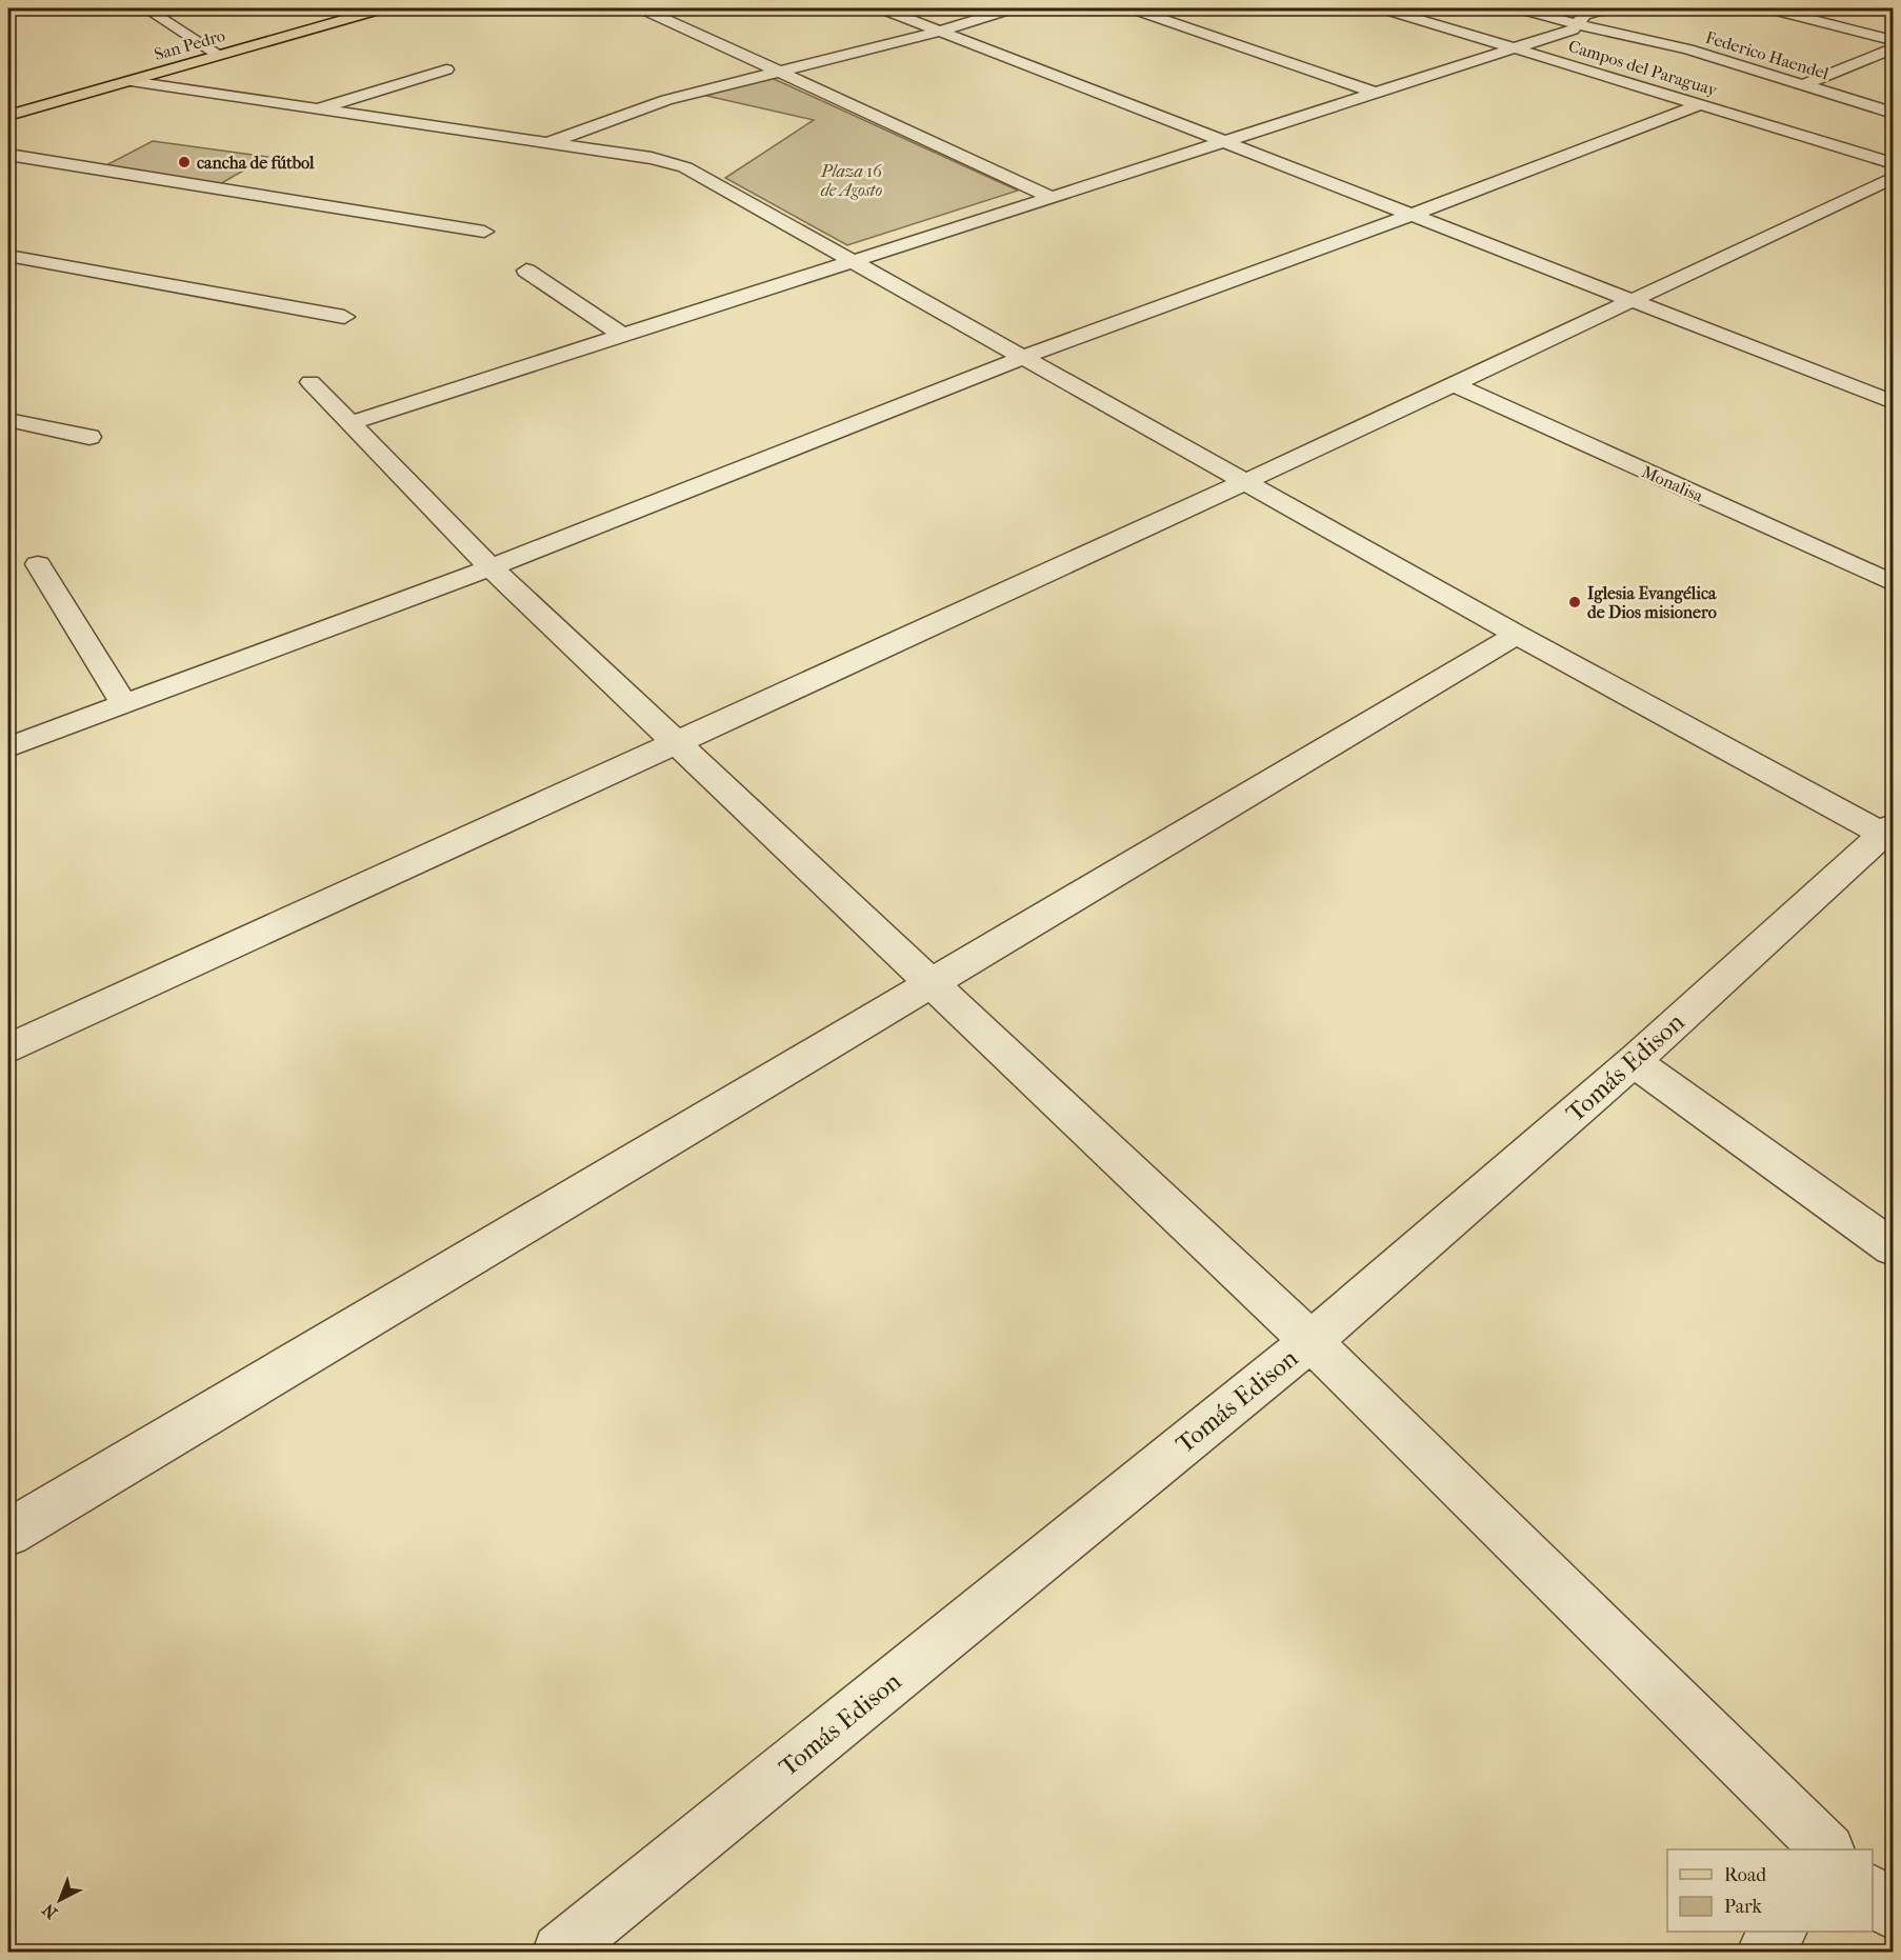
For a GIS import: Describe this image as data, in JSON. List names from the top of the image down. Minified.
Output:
{"streets":{"main road":["San Pedro"],"street":["Federico Haendel","Campos del Paraguay","Monalisa","Tomás Edison"]},"parks":["Plaza 16 de Agosto"],"places":["cancha de fútbol","Iglesia Evangélica de Dios misionero"],"legend":["Road","Park"],"north":"bottom left"}
